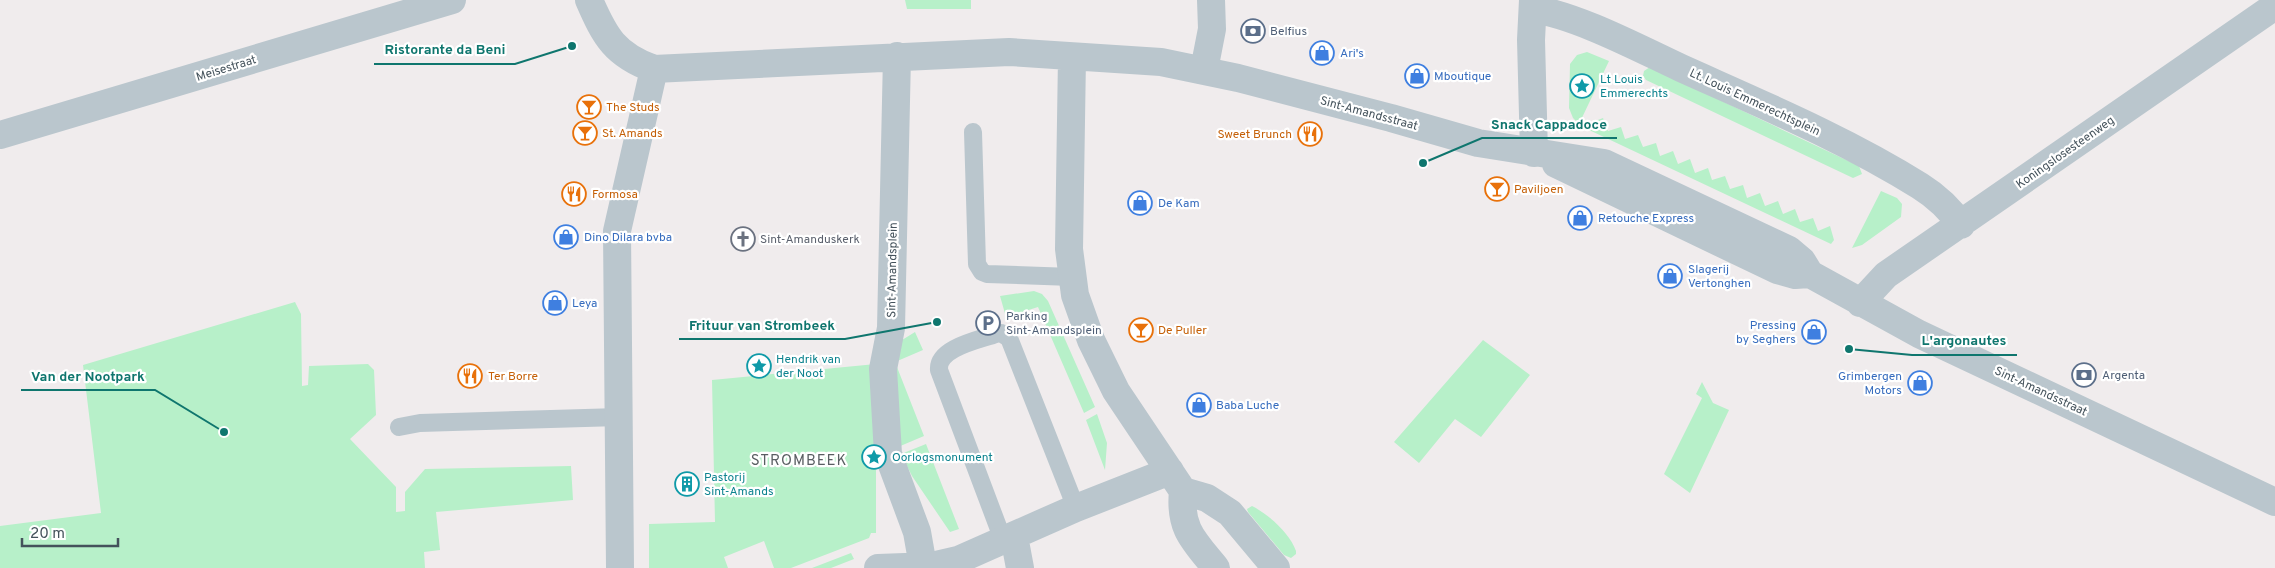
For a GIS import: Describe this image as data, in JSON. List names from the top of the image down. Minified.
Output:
{"streets":{"street":["Meisestraat","Lt. Louis Emmerechtsplein","Sint-Amandsstraat","Koningslosesteenweg","Sint-Amandsplein"]},"crossings":[["Lt. Louis Emmerechtsplein","Koningslosesteenweg"],["Sint-Amandsstraat","Koningslosesteenweg"]],"districts":["STROMBEEK"],"places":{"bank":["Belfius","Argenta"],"other":["Ristorante da Beni","Snack Cappadoce","Frituur van Strombeek","L'argonautes","Van der Nootpark"],"shop":["Ari's","Mboutique","De Kam","Retouche Express","Dino Dilara bvba","Slagerij Vertonghen","Leya","Pressing by Seghers","Grimbergen Motors","Baba Luche"],"place":["Lt Louis Emmerechts","Hendrik van der Noot","Oorlogsmonument"],"bar":["The Studs","St. Amands","Paviljoen","De Puller"],"restaurant":["Sweet Brunch","Formosa","Ter Borre"],"church":["Sint-Amanduskerk"],"parking":["Parking Sint-Amandsplein"],"building":["Pastorij Sint-Amands"]},"scale_bar":"20 m"}
